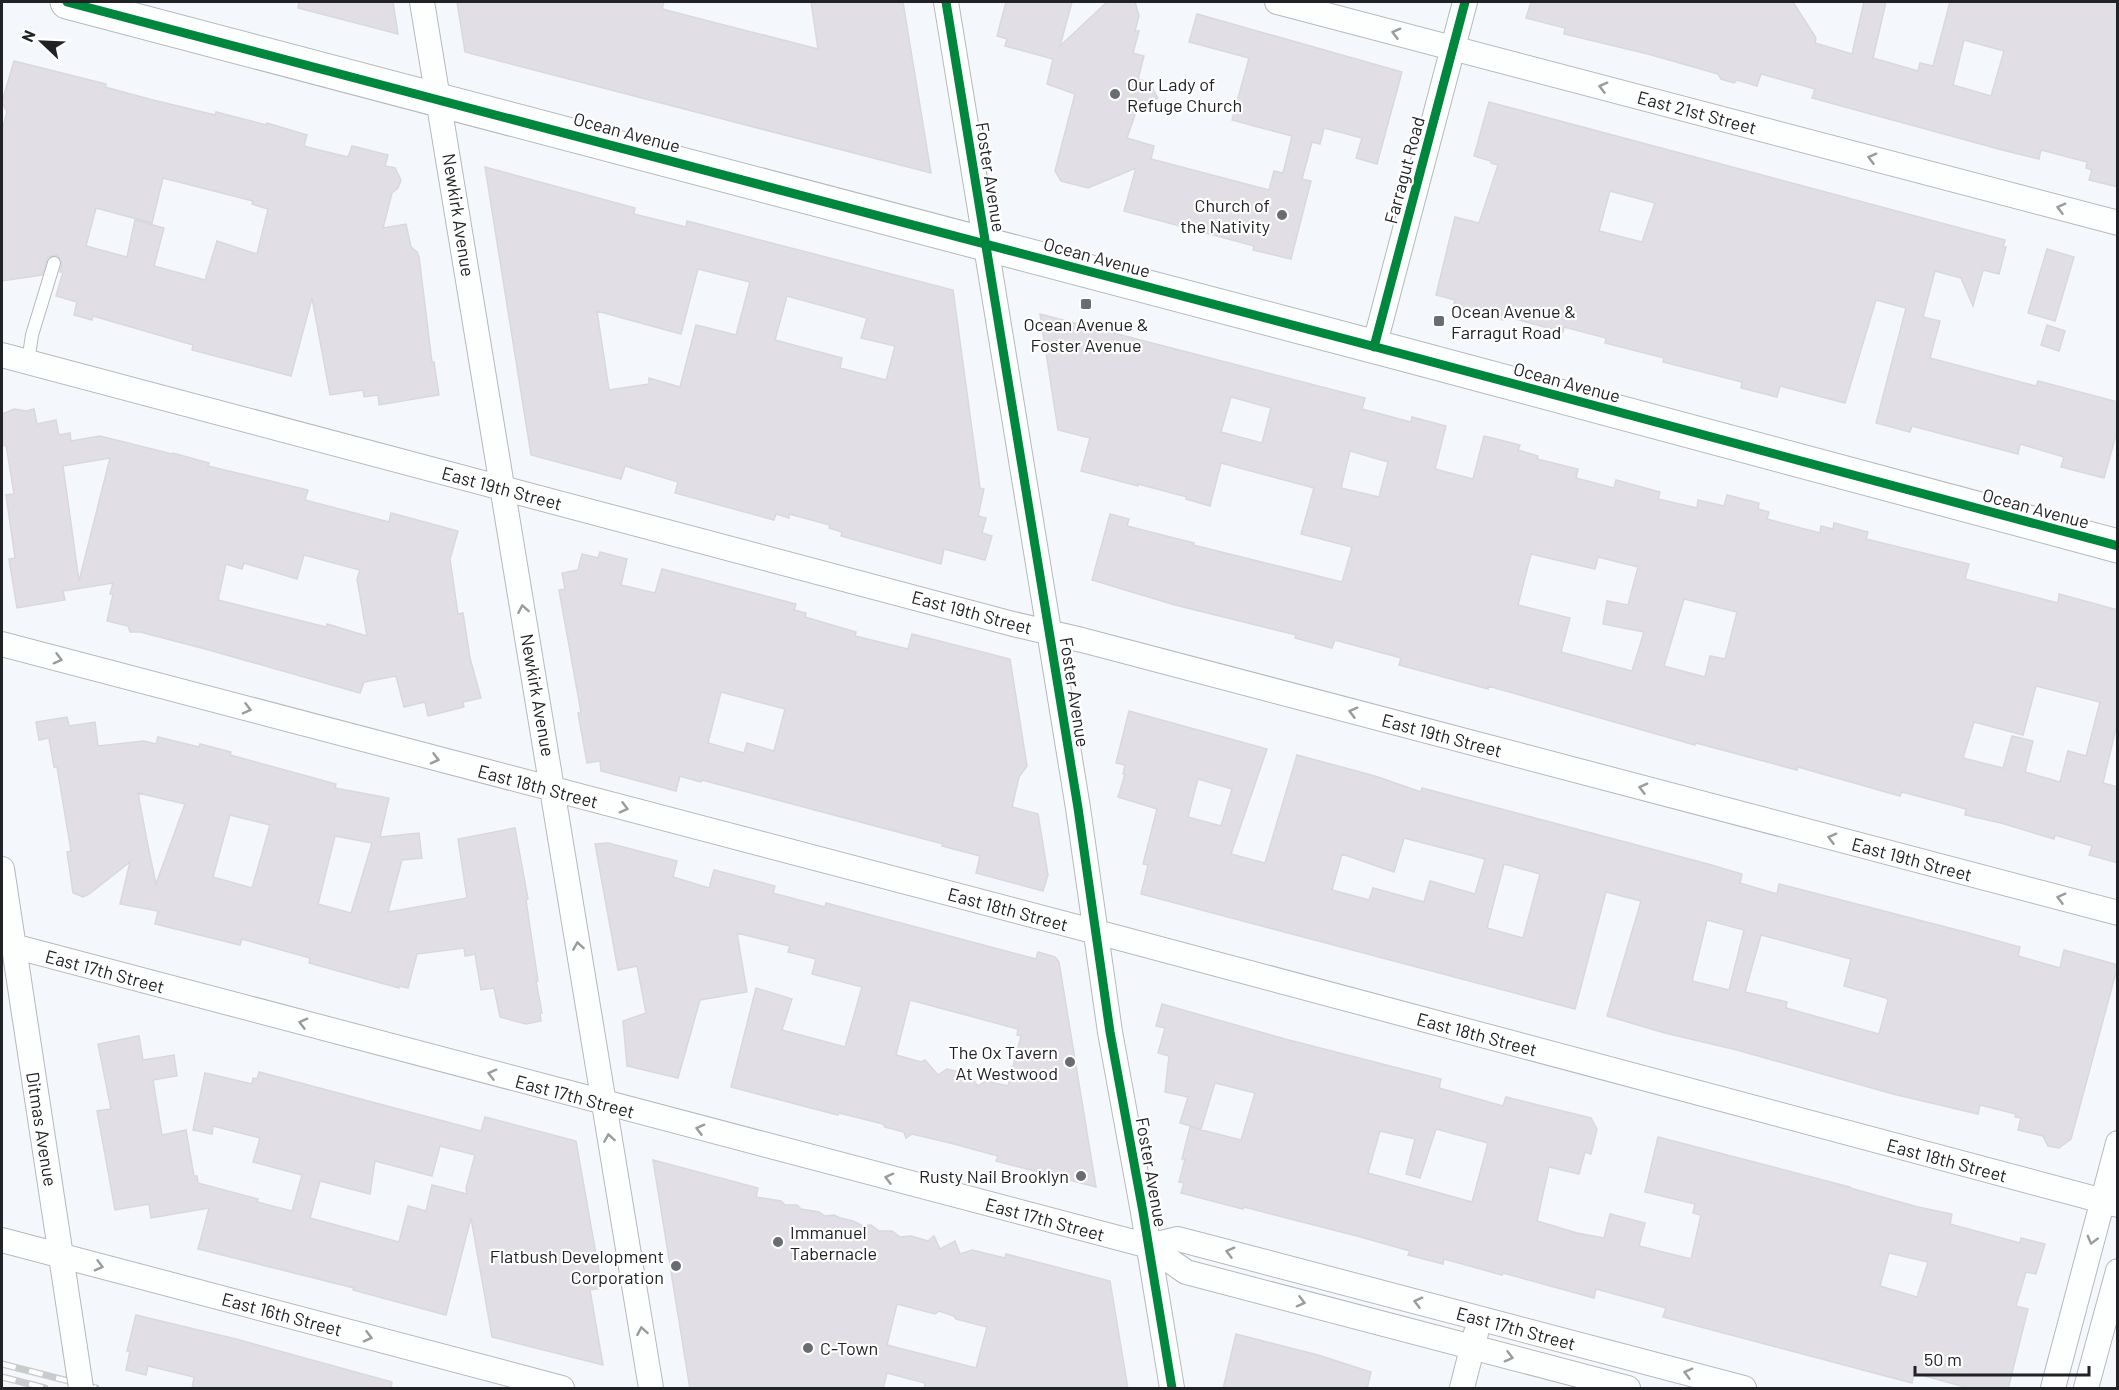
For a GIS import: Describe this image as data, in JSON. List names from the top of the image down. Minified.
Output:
{"streets":{"main road":["Ocean Avenue"],"street":["East 21st Street","Farragut Road","Foster Avenue","Newkirk Avenue","East 19th Street","East 18th Street","East 17th Street","Ditmas Avenue","East 16th Street"]},"crossings":[["East 21st Street","Farragut Road"],["Ocean Avenue","Farragut Road"],["Ocean Avenue","Foster Avenue"],["Ocean Avenue","Newkirk Avenue"],["Foster Avenue","East 19th Street"],["Foster Avenue","East 18th Street"],["Foster Avenue","East 17th Street"],["Newkirk Avenue","East 19th Street"],["Newkirk Avenue","East 18th Street"],["Newkirk Avenue","East 17th Street"],["East 17th Street","Ditmas Avenue"],["Ditmas Avenue","East 16th Street"]],"one_way":["East 21st Street","Newkirk Avenue","East 19th Street","East 18th Street","East 16th Street"],"places":{"other":["Our Lady of Refuge Church","Church of the Nativity","The Ox Tavern At Westwood","Rusty Nail Brooklyn","Immanuel Tabernacle","Flatbush Development Corporation","C-Town"],"transit":["Ocean Avenue & Foster Avenue","Ocean Avenue & Farragut Road"]},"scale_bar":"50 m","north":"top left"}
